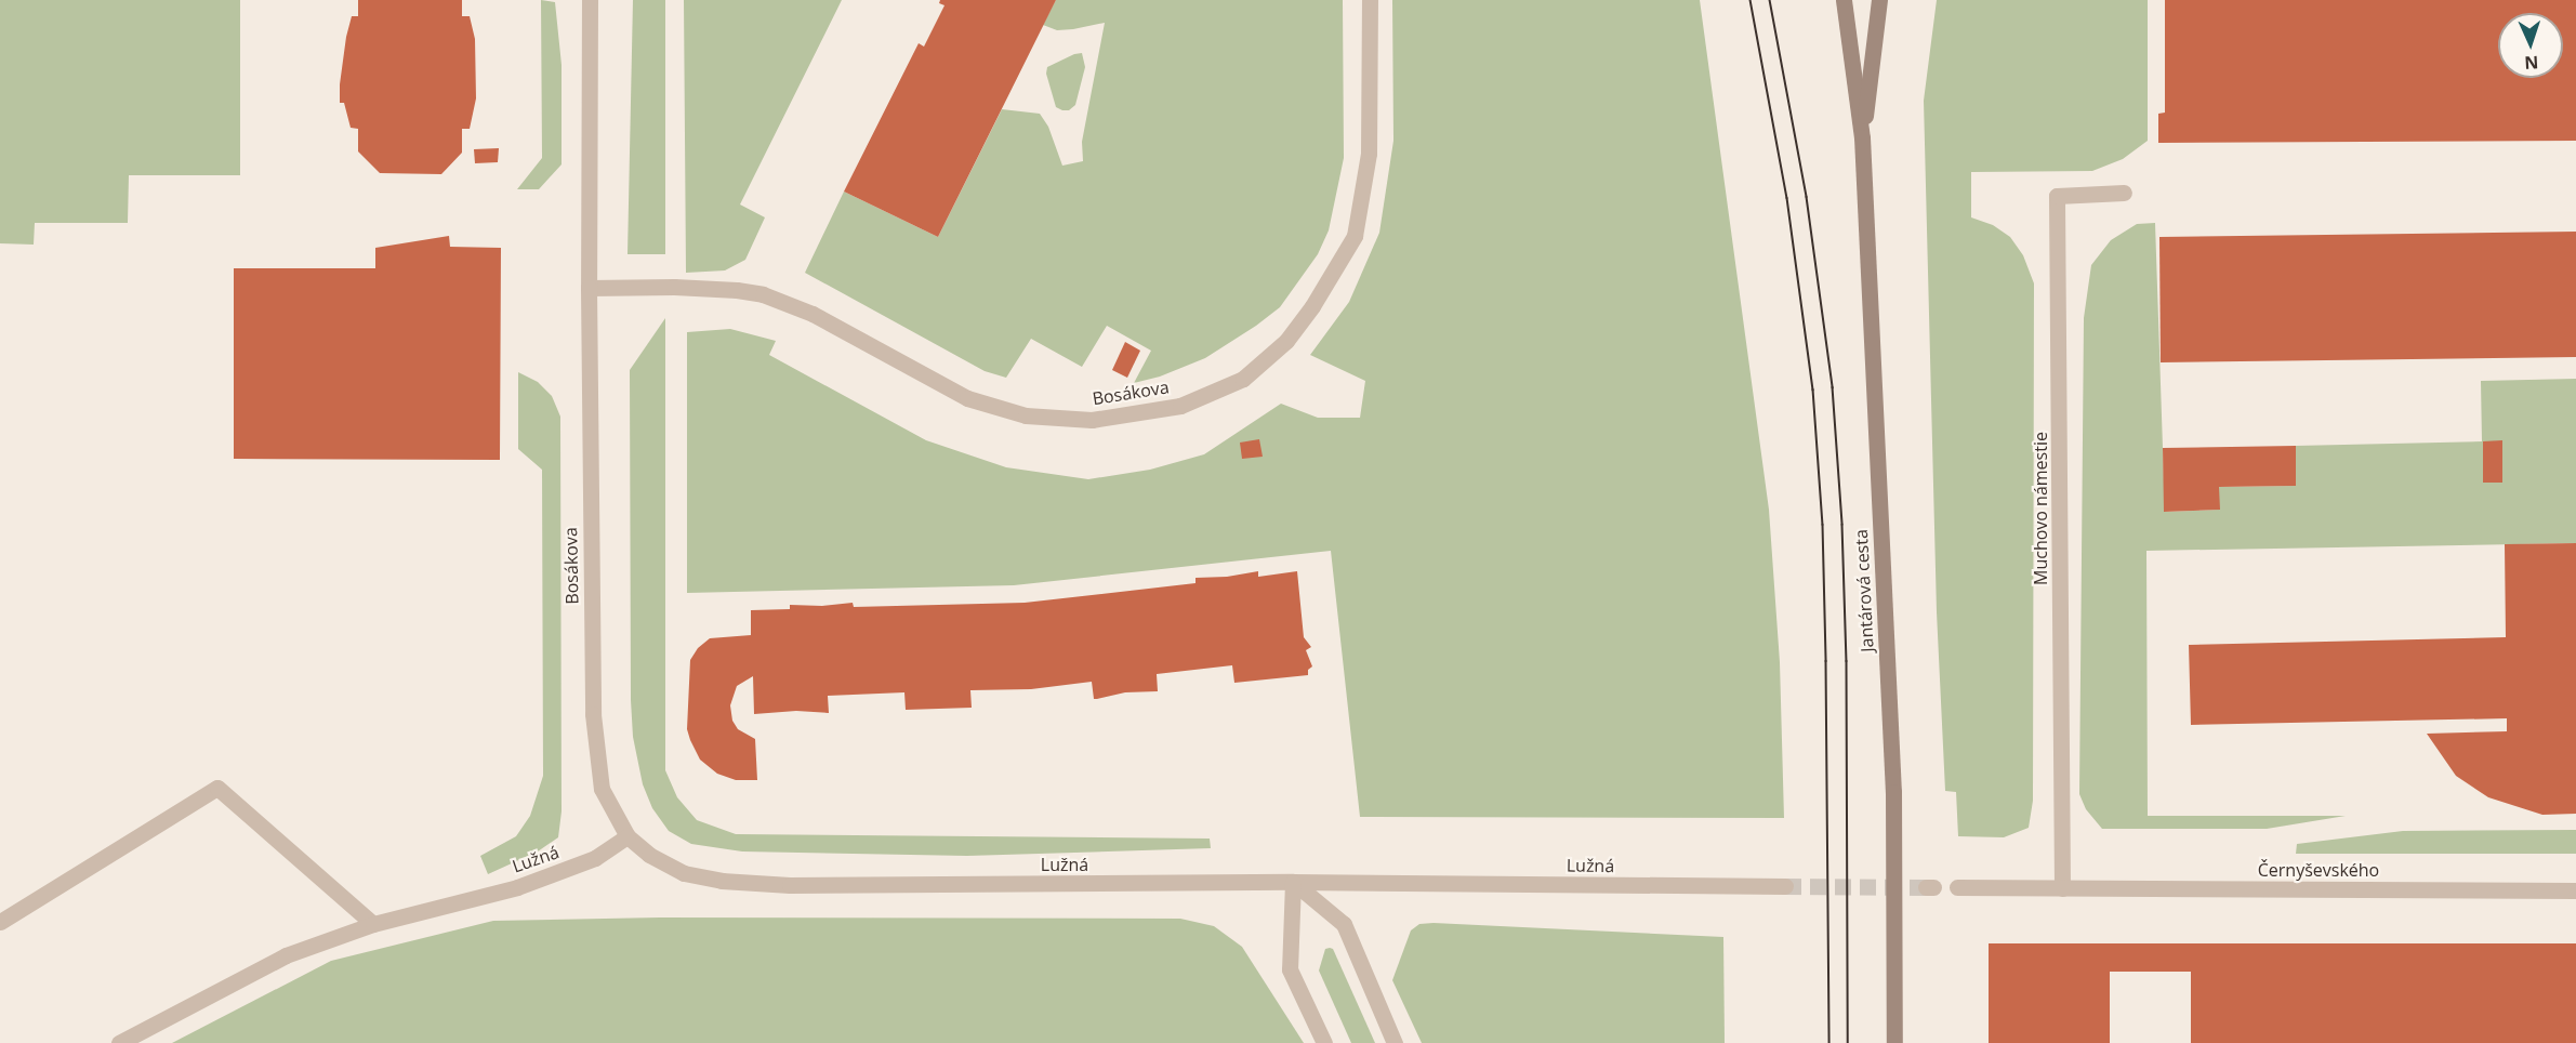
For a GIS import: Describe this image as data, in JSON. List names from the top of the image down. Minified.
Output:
{"streets":{"street":["Bosákova","Muchovo námestie","Jantárová cesta","Lužná","Černyševského"]},"crossings":[["Bosákova","Lužná"],["Muchovo námestie","Černyševského"]],"north":"bottom"}
